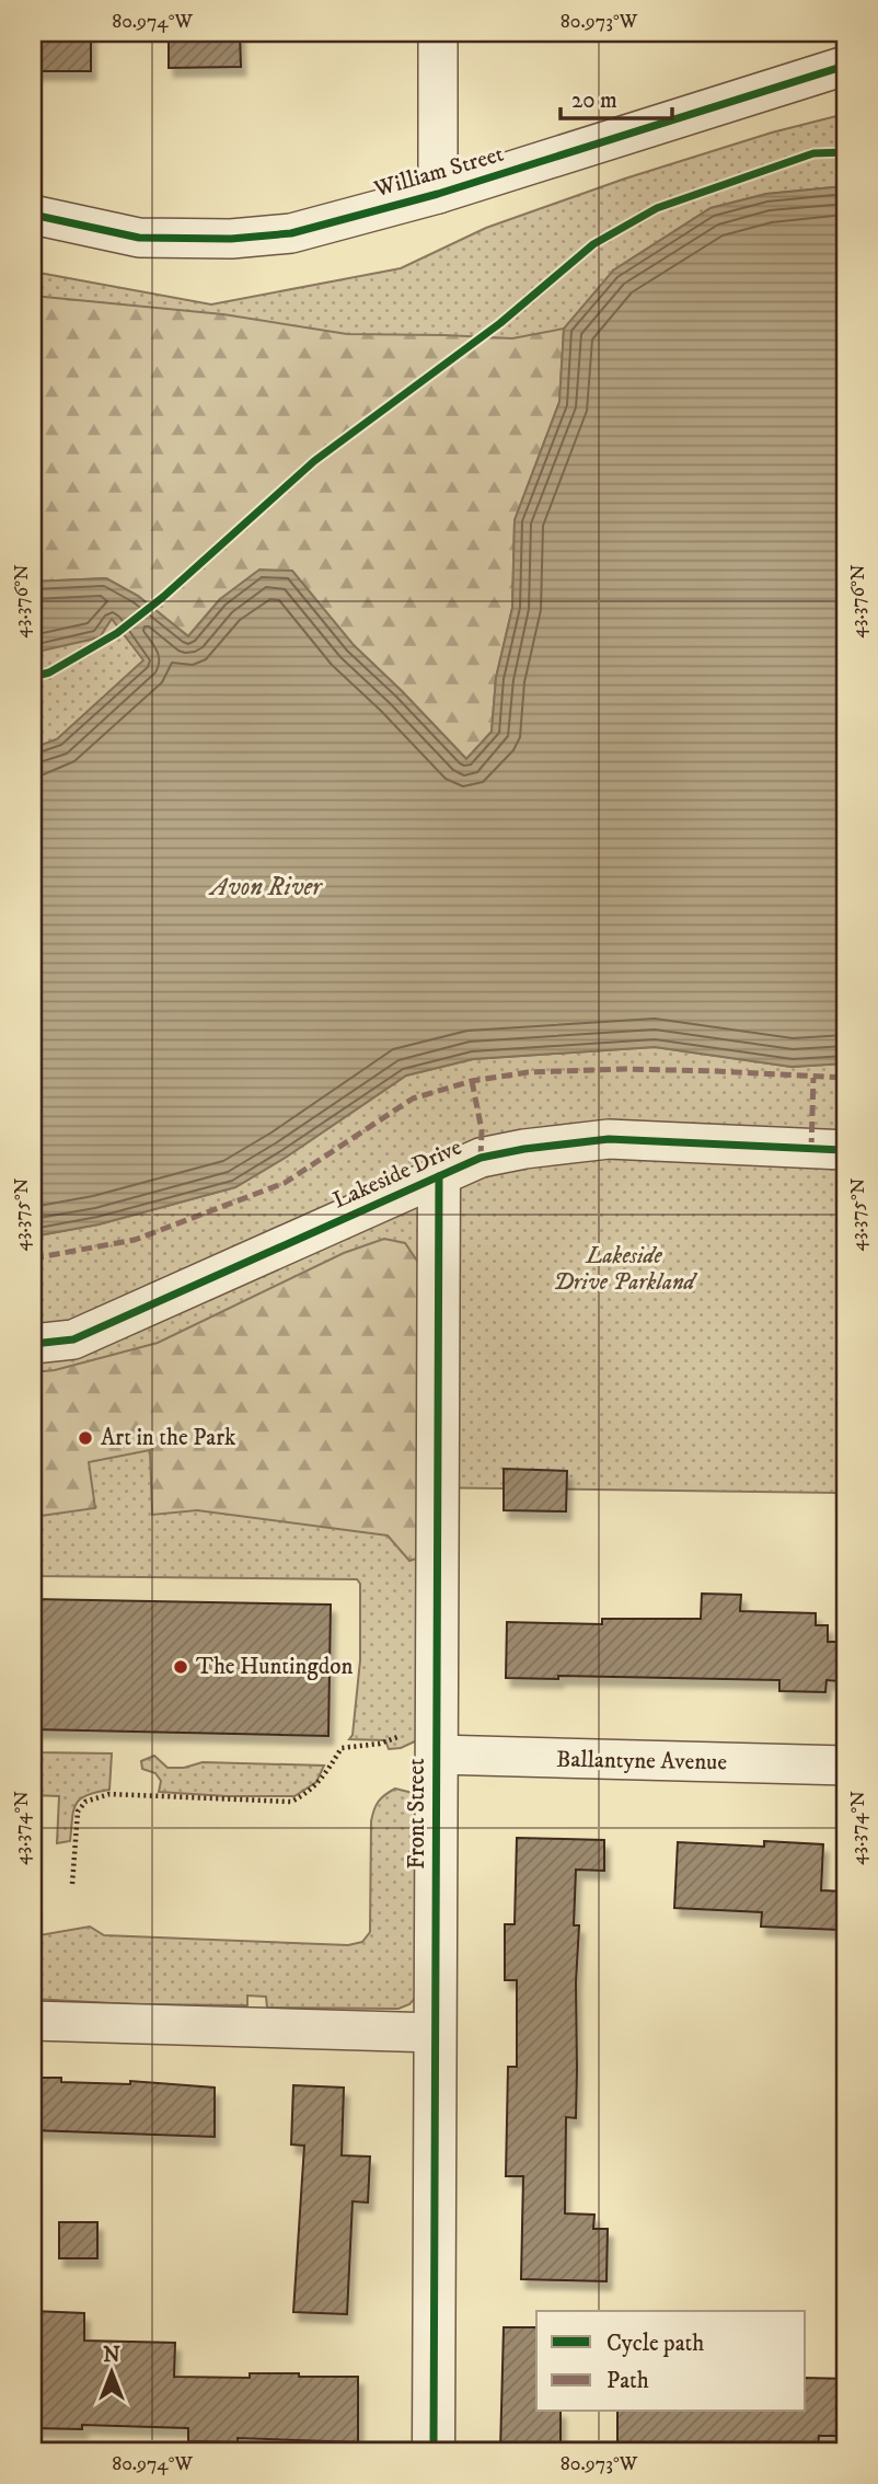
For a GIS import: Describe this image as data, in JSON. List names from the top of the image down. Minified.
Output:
{"streets":{"street":["William Street","Lakeside Drive","Ballantyne Avenue","Front Street"]},"crossings":[["Lakeside Drive","Front Street"],["Ballantyne Avenue","Front Street"]],"water":["Avon River"],"parks":["Lakeside Drive Parkland"],"places":["Art in the Park","The Huntingdon"],"legend":["Cycle path","Path"],"scale_bar":"20 m","north":"top","coordinates":["80.974°W","80.973°W","43.376°N","43.375°N","43.374°N"]}
